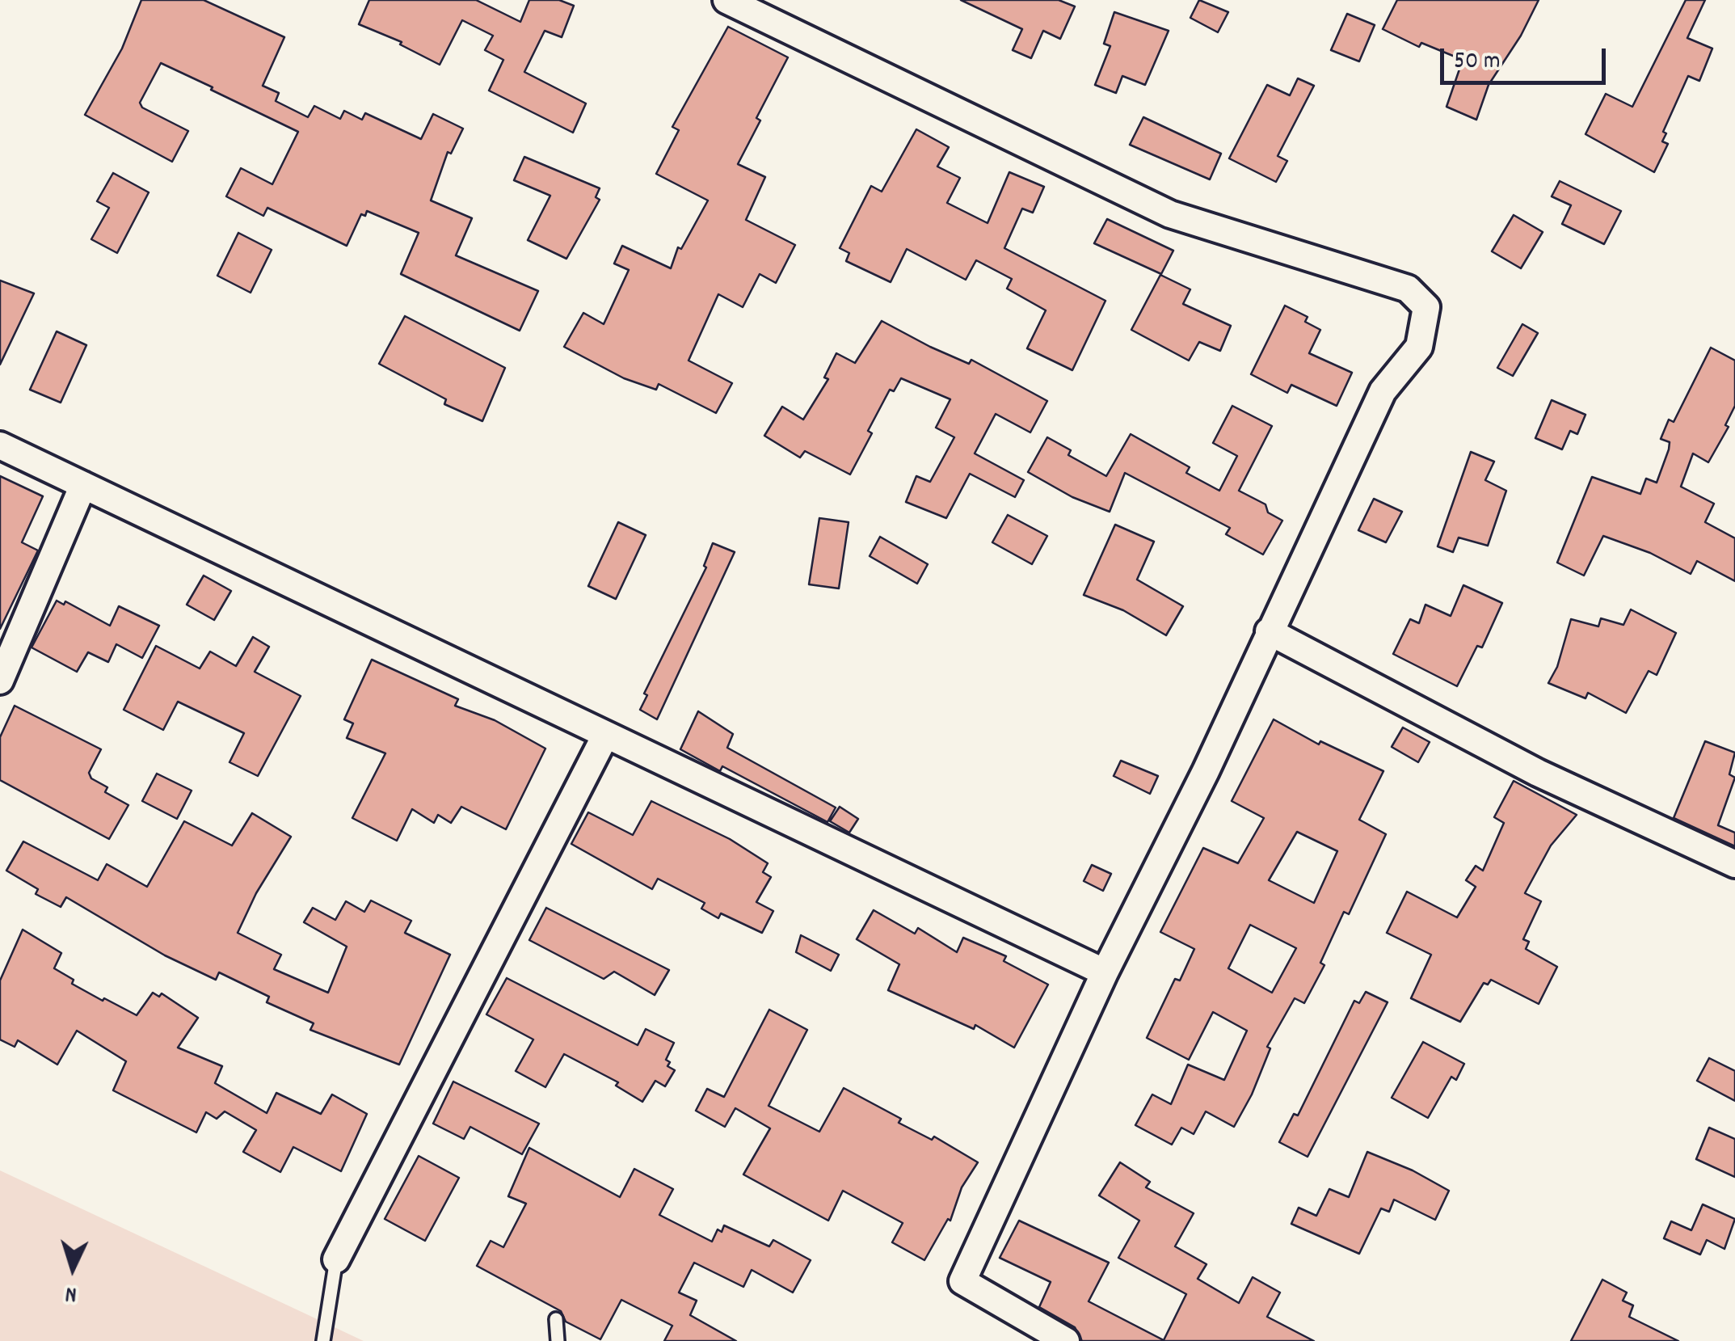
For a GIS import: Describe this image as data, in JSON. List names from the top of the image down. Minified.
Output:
{"scale_bar":"50 m","north":"bottom"}
